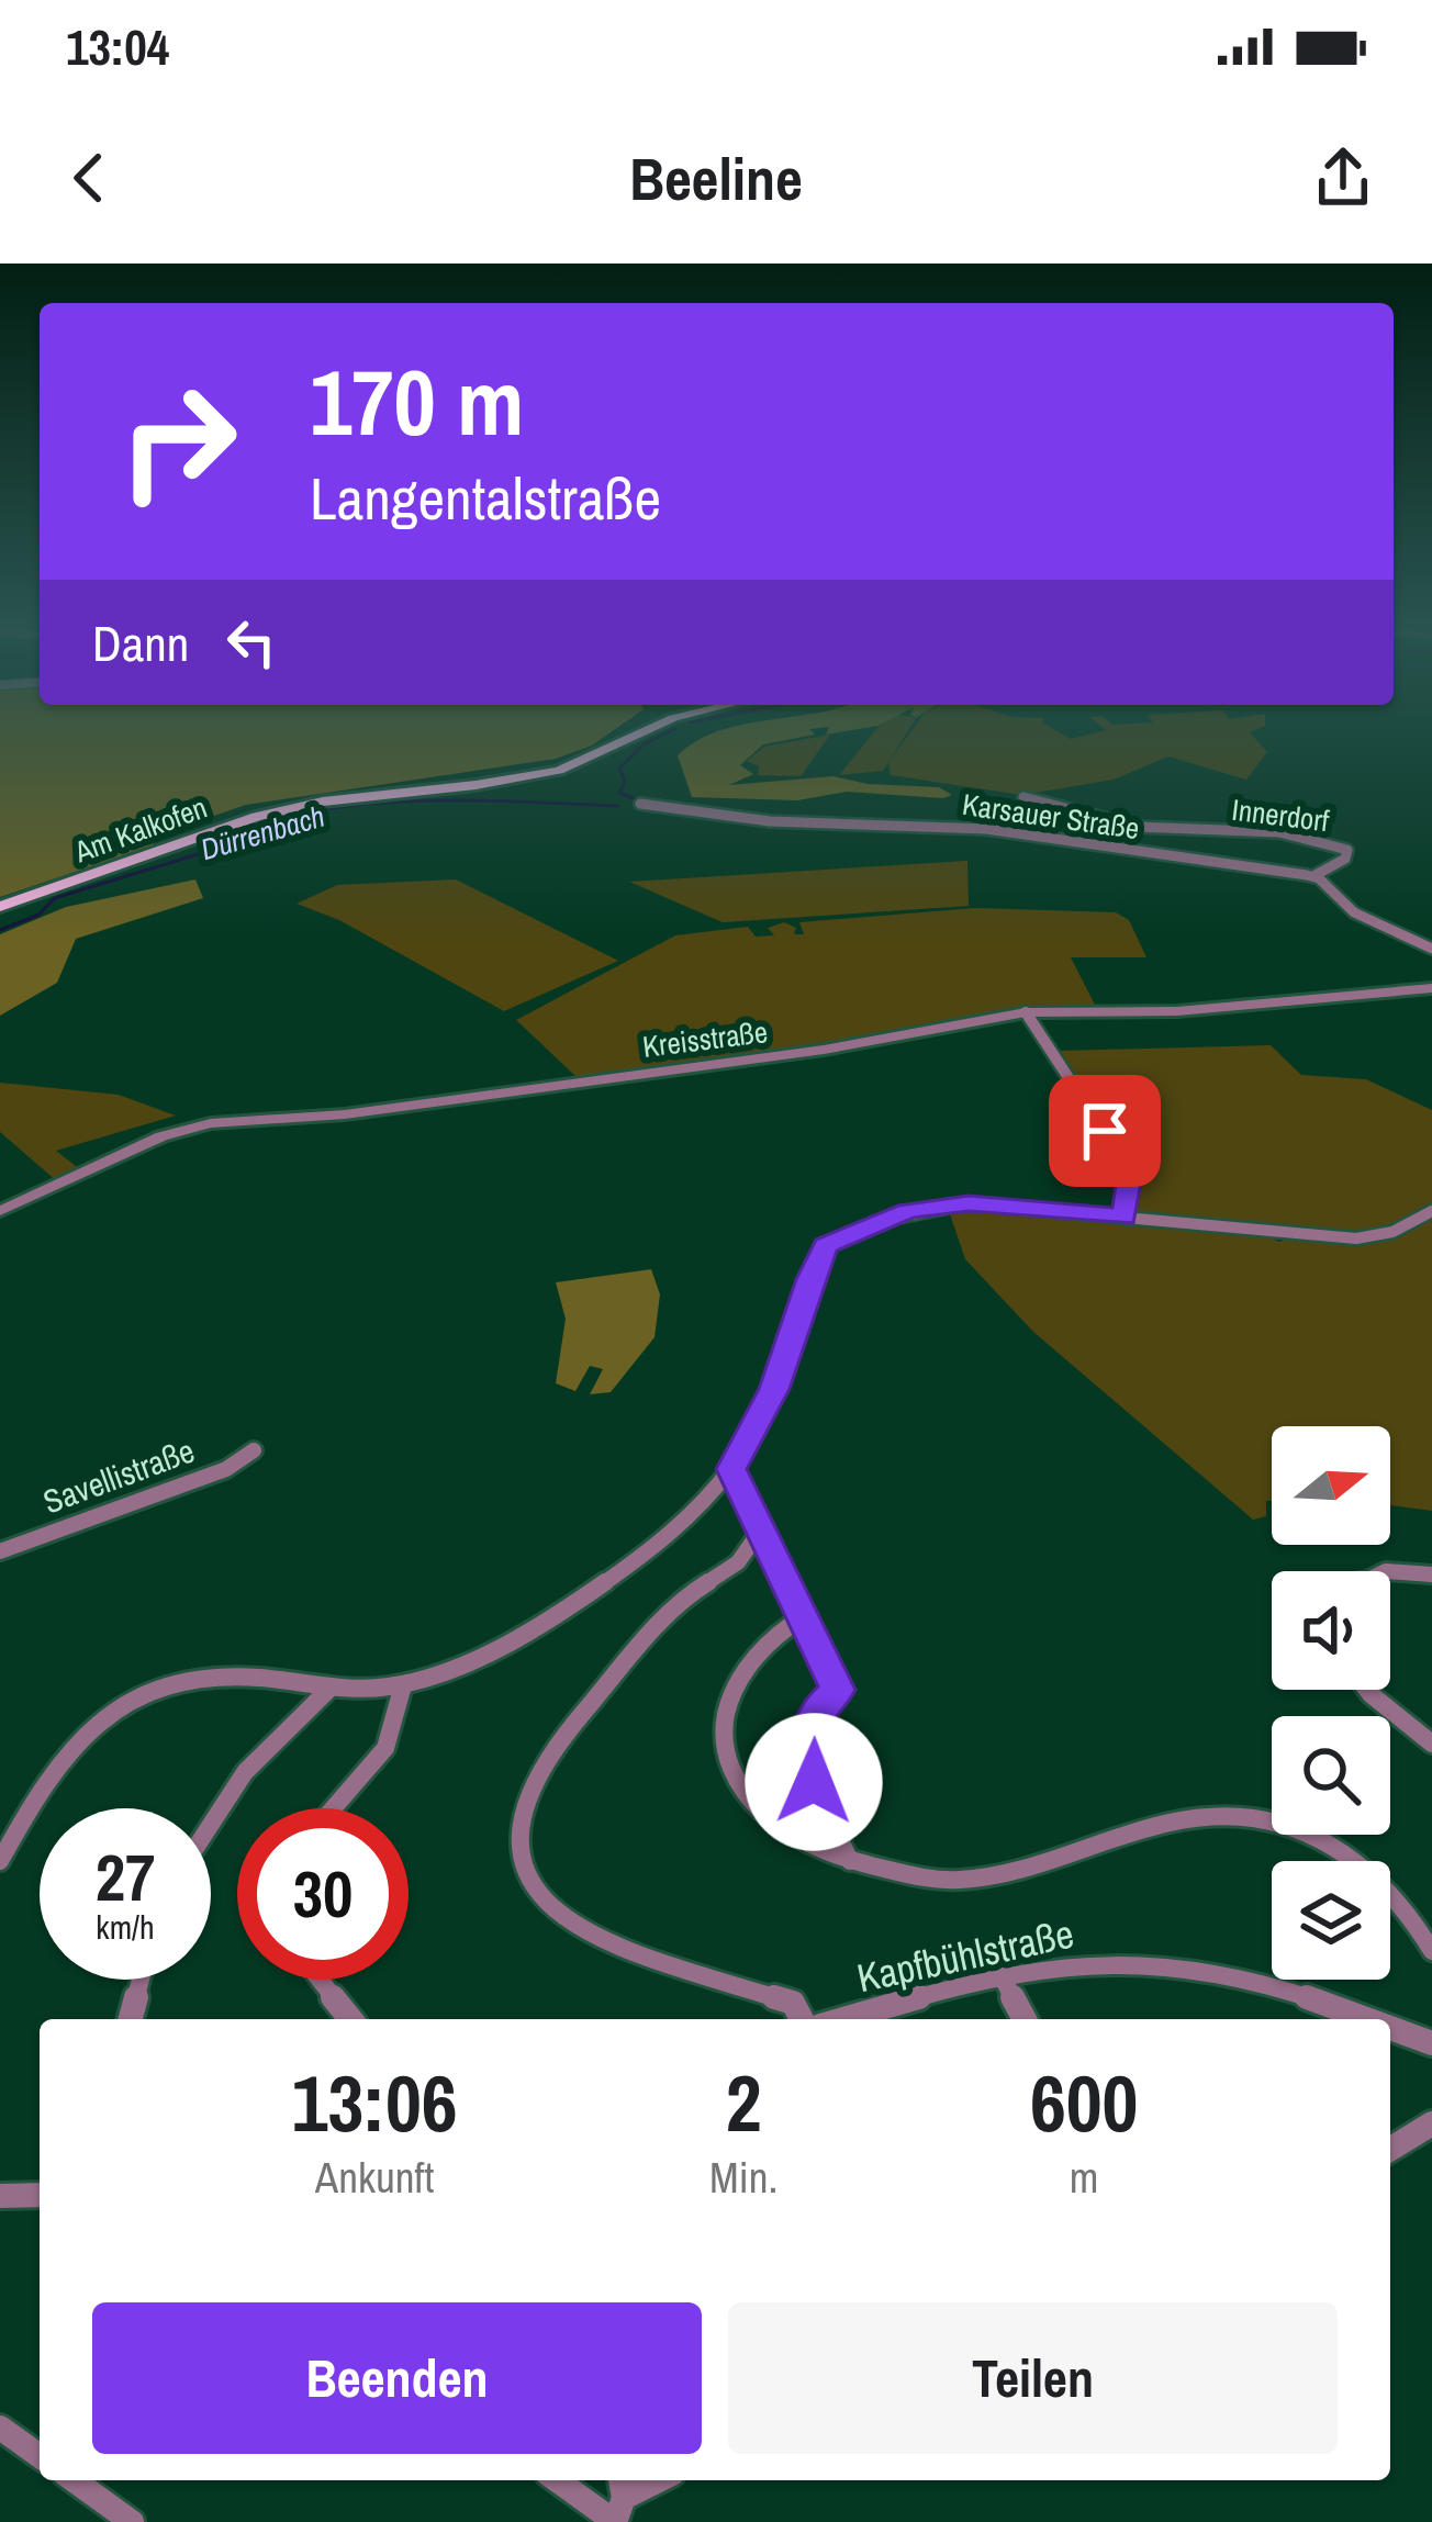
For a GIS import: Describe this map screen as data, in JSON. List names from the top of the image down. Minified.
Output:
{"streets":{"main road":["Am Kalkofen"],"street":["Innerdorf","Karsauer Straße","Kreisstraße","Savellistraße","Kapfbühlstraße"]},"crossings":[["Innerdorf","Karsauer Straße"]],"water":["Dürrenbach"],"north":"right","page":{"status":"13:04","header":"Beeline","turn":["170 m","Langentalstraße"],"then":"Dann","speed":"27 km/h","limit":"30","eta":["13:06","Ankunft","2","Min.","600","m"],"buttons":["Beenden","Teilen"]}}
